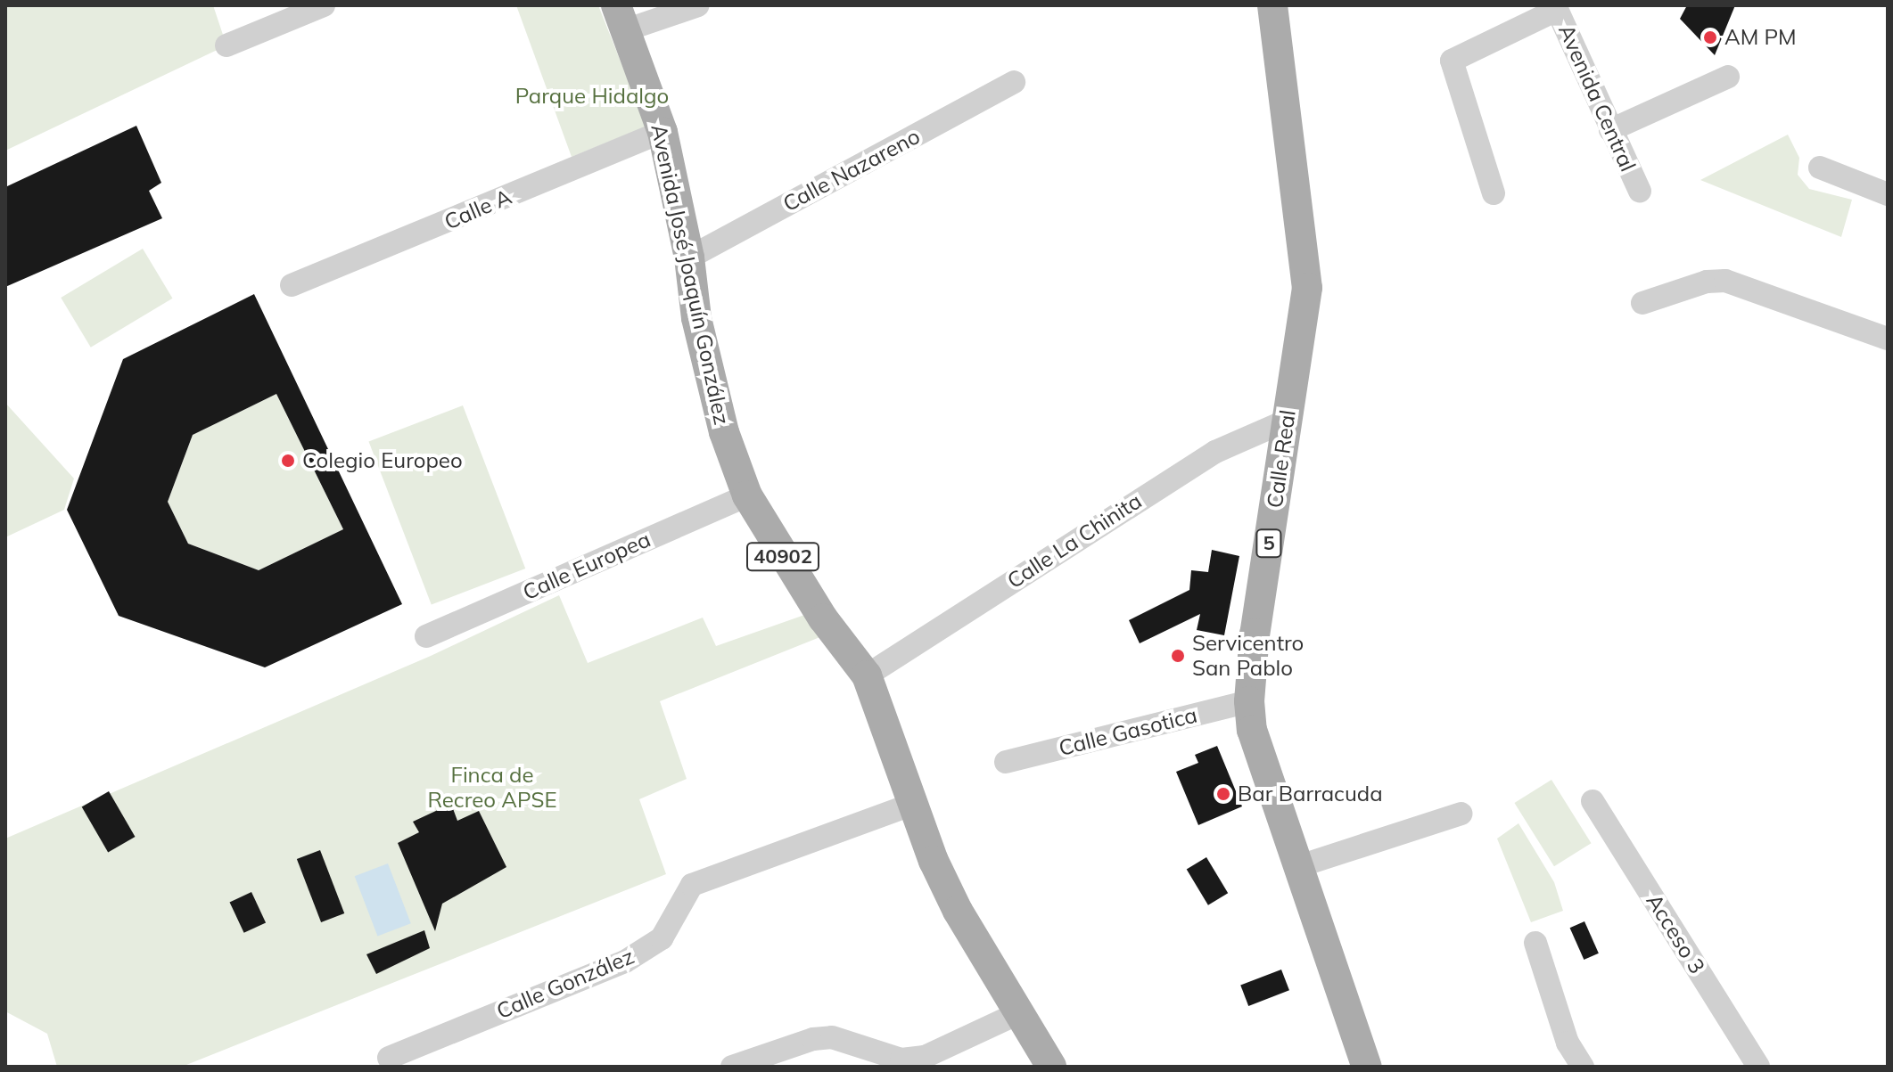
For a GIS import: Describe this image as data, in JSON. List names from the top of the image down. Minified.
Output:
{"streets":{"main road":["Avenida José Joaquín González","Calle Real","5","40902"],"street":["Avenida Central","Calle Nazareno","Calle A","Calle La Chinita","Calle Europea","Calle Gasotica","Acceso 3","Calle González"]},"crossings":[["Calle Nazareno","Avenida José Joaquín González"],["Calle A","Avenida José Joaquín González"],["Avenida José Joaquín González","Calle La Chinita"],["Avenida José Joaquín González","Calle Europea"],["Avenida José Joaquín González","Calle González"],["Calle Real","Calle La Chinita"],["Calle Real","Calle Gasotica"]],"parks":["Parque Hidalgo","Finca de Recreo APSE"],"places":["AM PM","Colegio Europeo","Servicentro San Pablo","Bar Barracuda"]}
